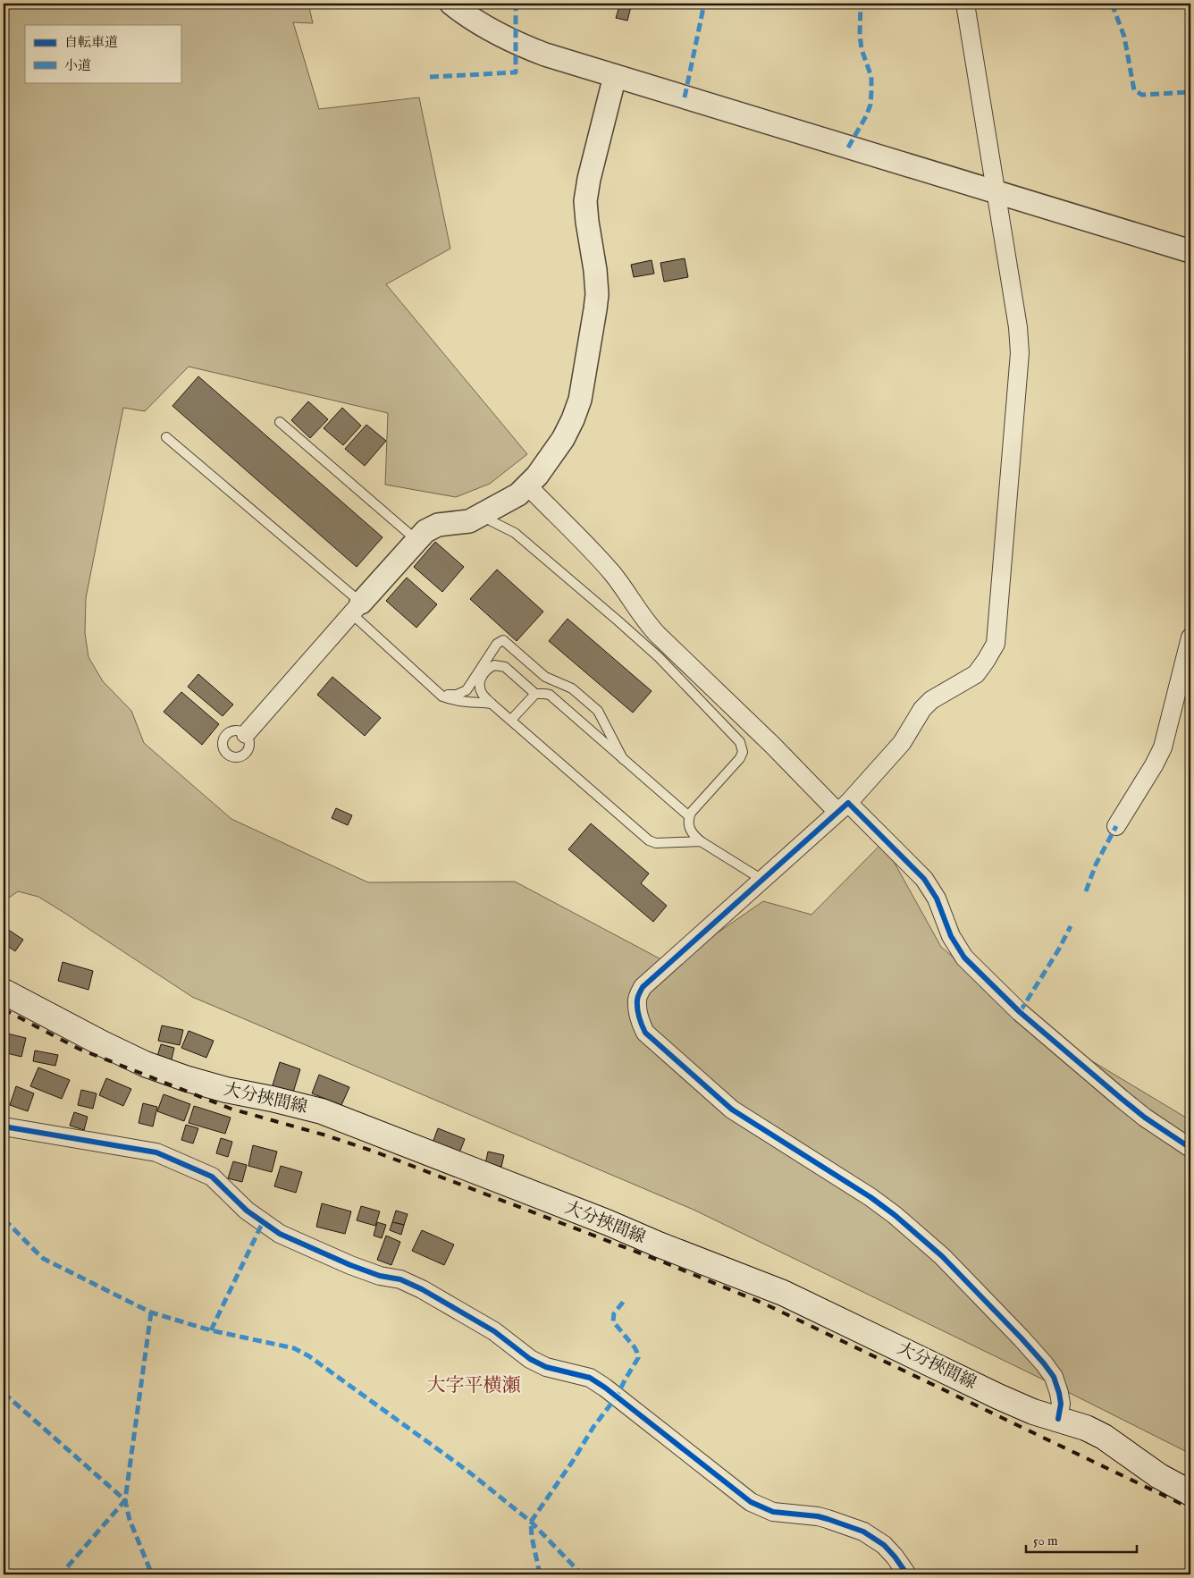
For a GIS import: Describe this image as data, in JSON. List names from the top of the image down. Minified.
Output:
{"streets":{"main road":["大分挾間線"]},"districts":["大字平横瀬"],"legend":["自転車道","小道"],"scale_bar":"50 m"}
